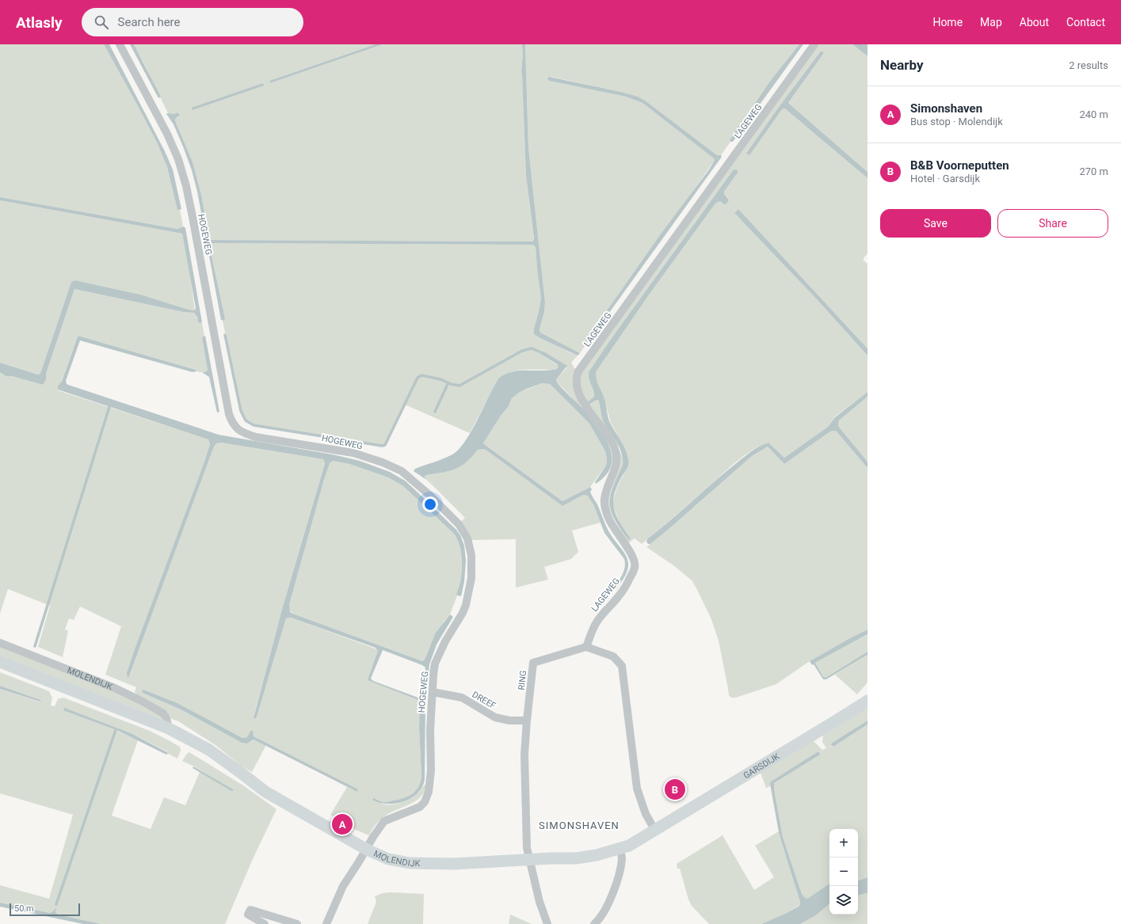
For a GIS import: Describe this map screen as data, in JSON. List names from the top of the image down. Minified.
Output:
{"streets":{"main road":["MOLENDIJK","GARSDIJK"],"street":["LAGEWEG","HOGEWEG","RING","DREEF"]},"crossings":[["LAGEWEG","RING"],["HOGEWEG","MOLENDIJK"],["HOGEWEG","DREEF"],["MOLENDIJK","RING"],["MOLENDIJK","GARSDIJK"],["RING","DREEF"]],"districts":["SIMONSHAVEN"],"scale_bar":"50 m","page":{"header":"Atlasly","search":"Search here","nav":["Home","Map","About","Contact"],"heading":["Nearby","2 results"],"list":[{"mark":"A","name":"Simonshaven","note":"Bus stop · Molendijk","value":"240 m"},{"mark":"B","name":"B&B Voorneputten","note":"Hotel · Garsdijk","value":"270 m"}],"buttons":["Save","Share"],"pins":["B","A"],"map_buttons":["+","−"],"scale":"50 m"}}
